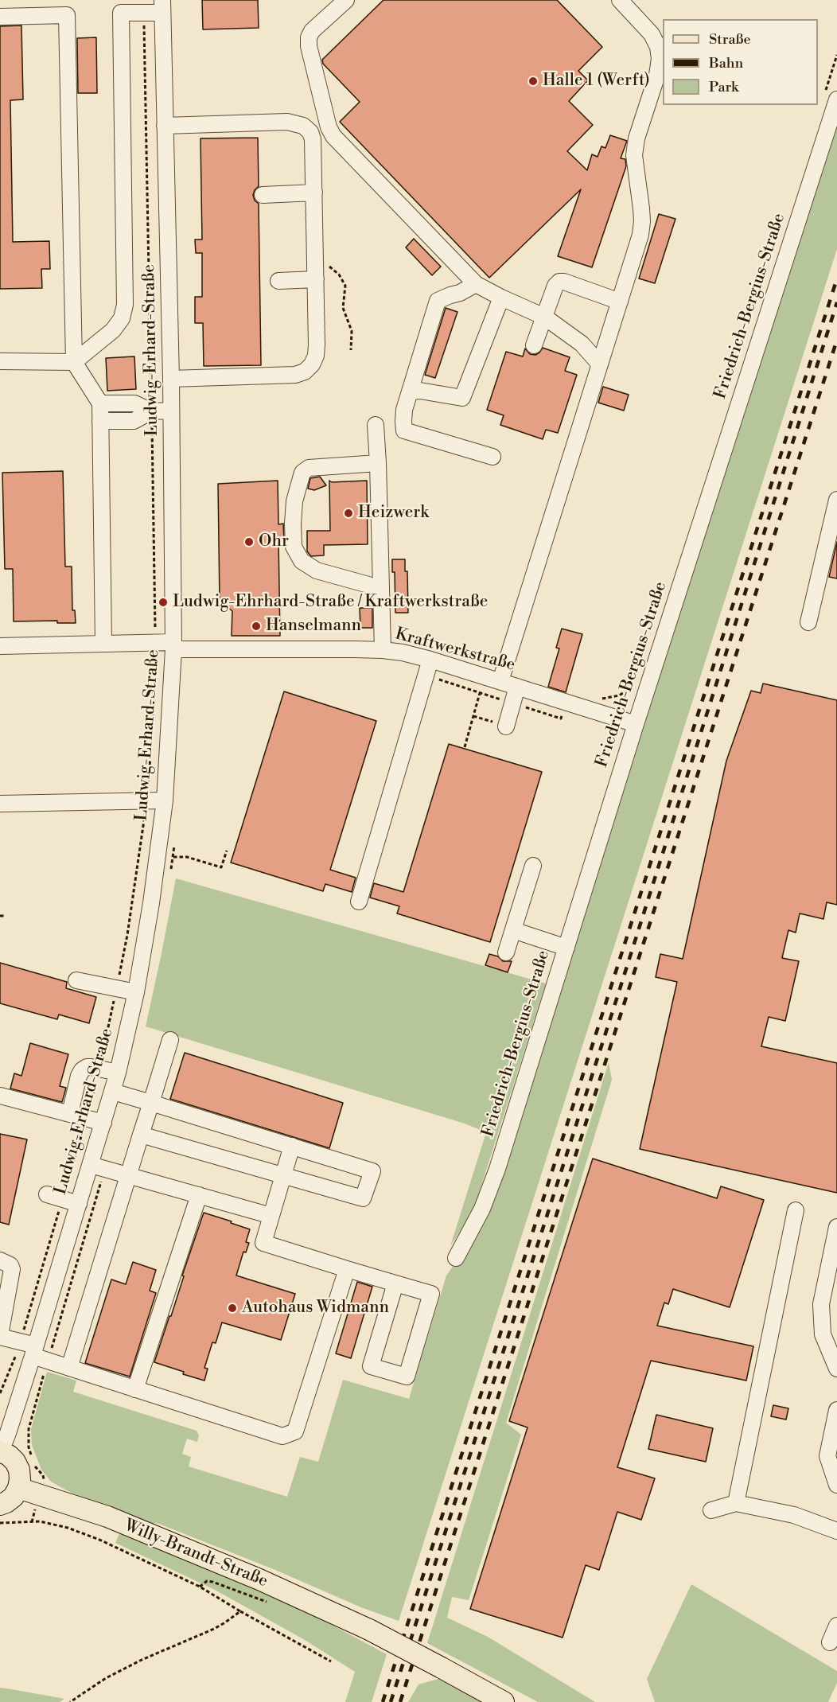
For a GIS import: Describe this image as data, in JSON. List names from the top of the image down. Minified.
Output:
{"streets":{"main road":["Willy-Brandt-Straße"],"street":["Friedrich-Bergius-Straße","Ludwig-Erhard-Straße","Kraftwerkstraße"]},"crossings":[["Friedrich-Bergius-Straße","Kraftwerkstraße"],["Ludwig-Erhard-Straße","Kraftwerkstraße"]],"places":["Halle 1 (Werft)","Heizwerk","Ohr","Ludwig-Ehrhard-Straße / Kraftwerkstraße","Hanselmann","Autohaus Widmann"],"legend":["Straße","Bahn","Park"]}
